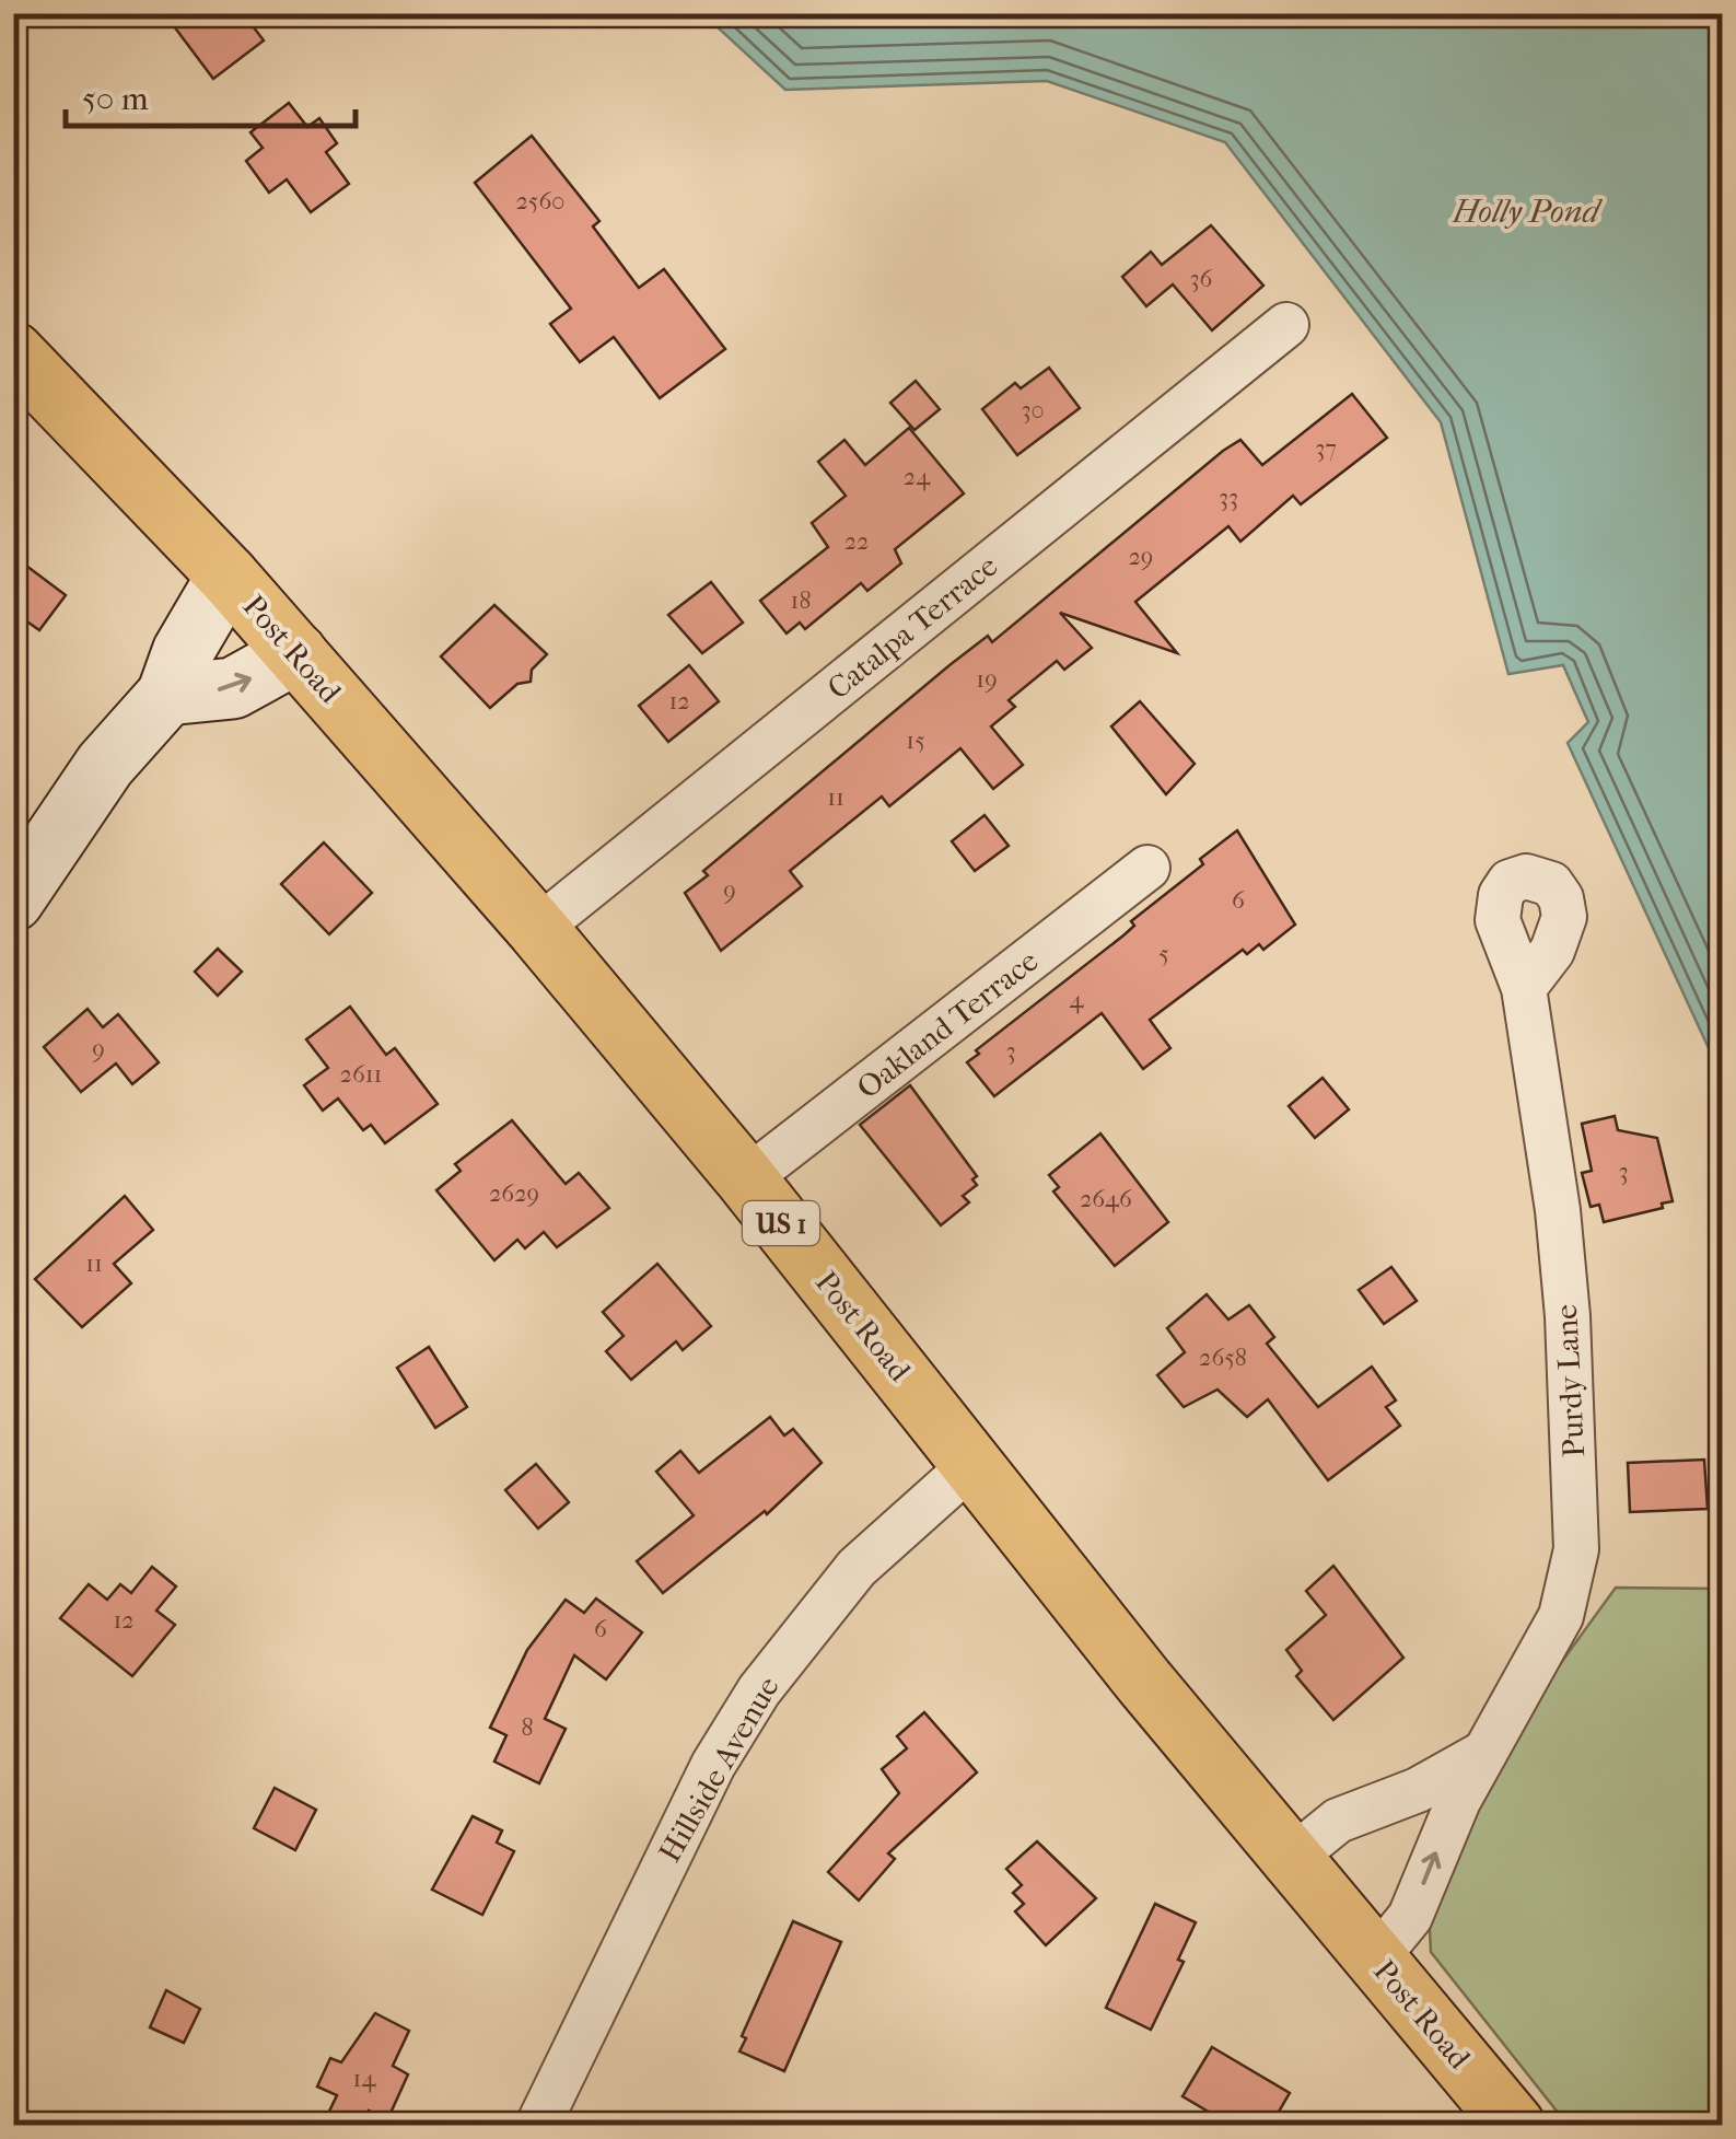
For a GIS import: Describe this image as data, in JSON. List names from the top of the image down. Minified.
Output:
{"streets":{"main road":["Post Road","US 1"],"street":["Catalpa Terrace","Oakland Terrace","Purdy Lane","Hillside Avenue"]},"crossings":[["Catalpa Terrace","Post Road"],["Post Road","Oakland Terrace"],["Post Road","Purdy Lane"],["Post Road","Hillside Avenue"]],"water":["Holly Pond"],"house_numbers":["2560","36","30","37","24","33","22","29","18","19","12","15","11","9","6","5","4","9","3","2611","3","2629","2646","11","2658","12","6","8","14"],"scale_bar":"50 m"}
